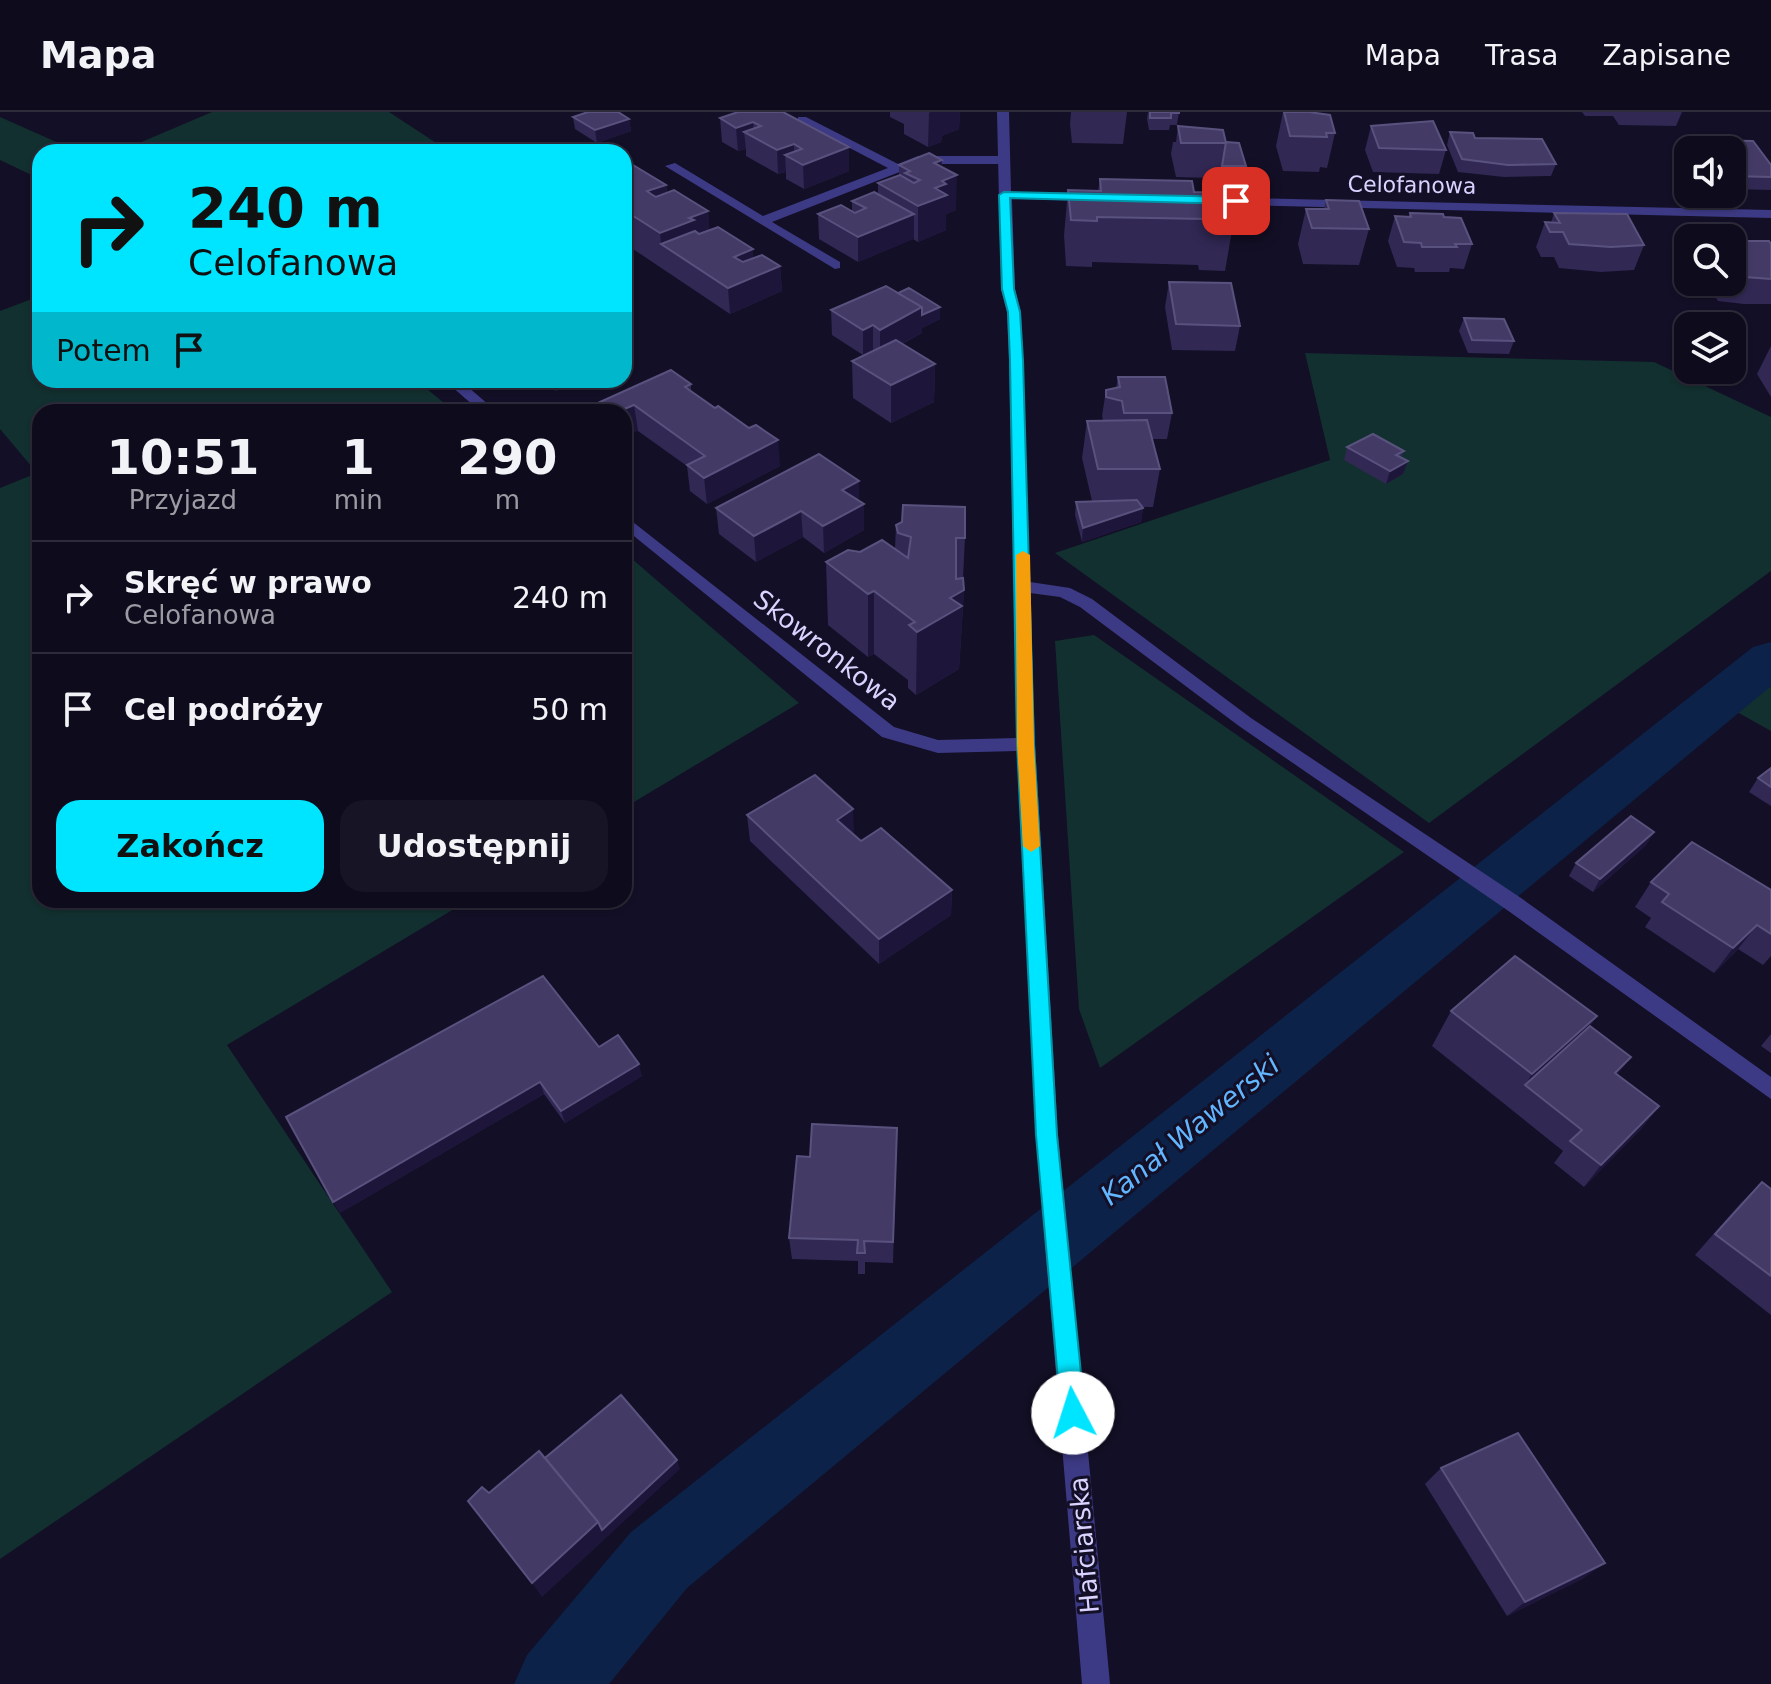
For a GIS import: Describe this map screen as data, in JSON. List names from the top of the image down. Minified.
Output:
{"streets":{"street":["Celofanowa","Skowronkowa","Hafciarska"]},"crossings":[["Skowronkowa","Hafciarska"]],"water":["Kanał Wawerski"],"page":{"header":"Mapa","nav":["Mapa","Trasa","Zapisane"],"turn":["240 m","Celofanowa"],"then":"Potem","eta":["10:51","Przyjazd","1","min","290","m"],"list":[{"name":"Skręć w prawo","note":"Celofanowa","value":"240 m"},{"name":"Cel podróży","value":"50 m"}],"buttons":["Zakończ","Udostępnij"]}}
